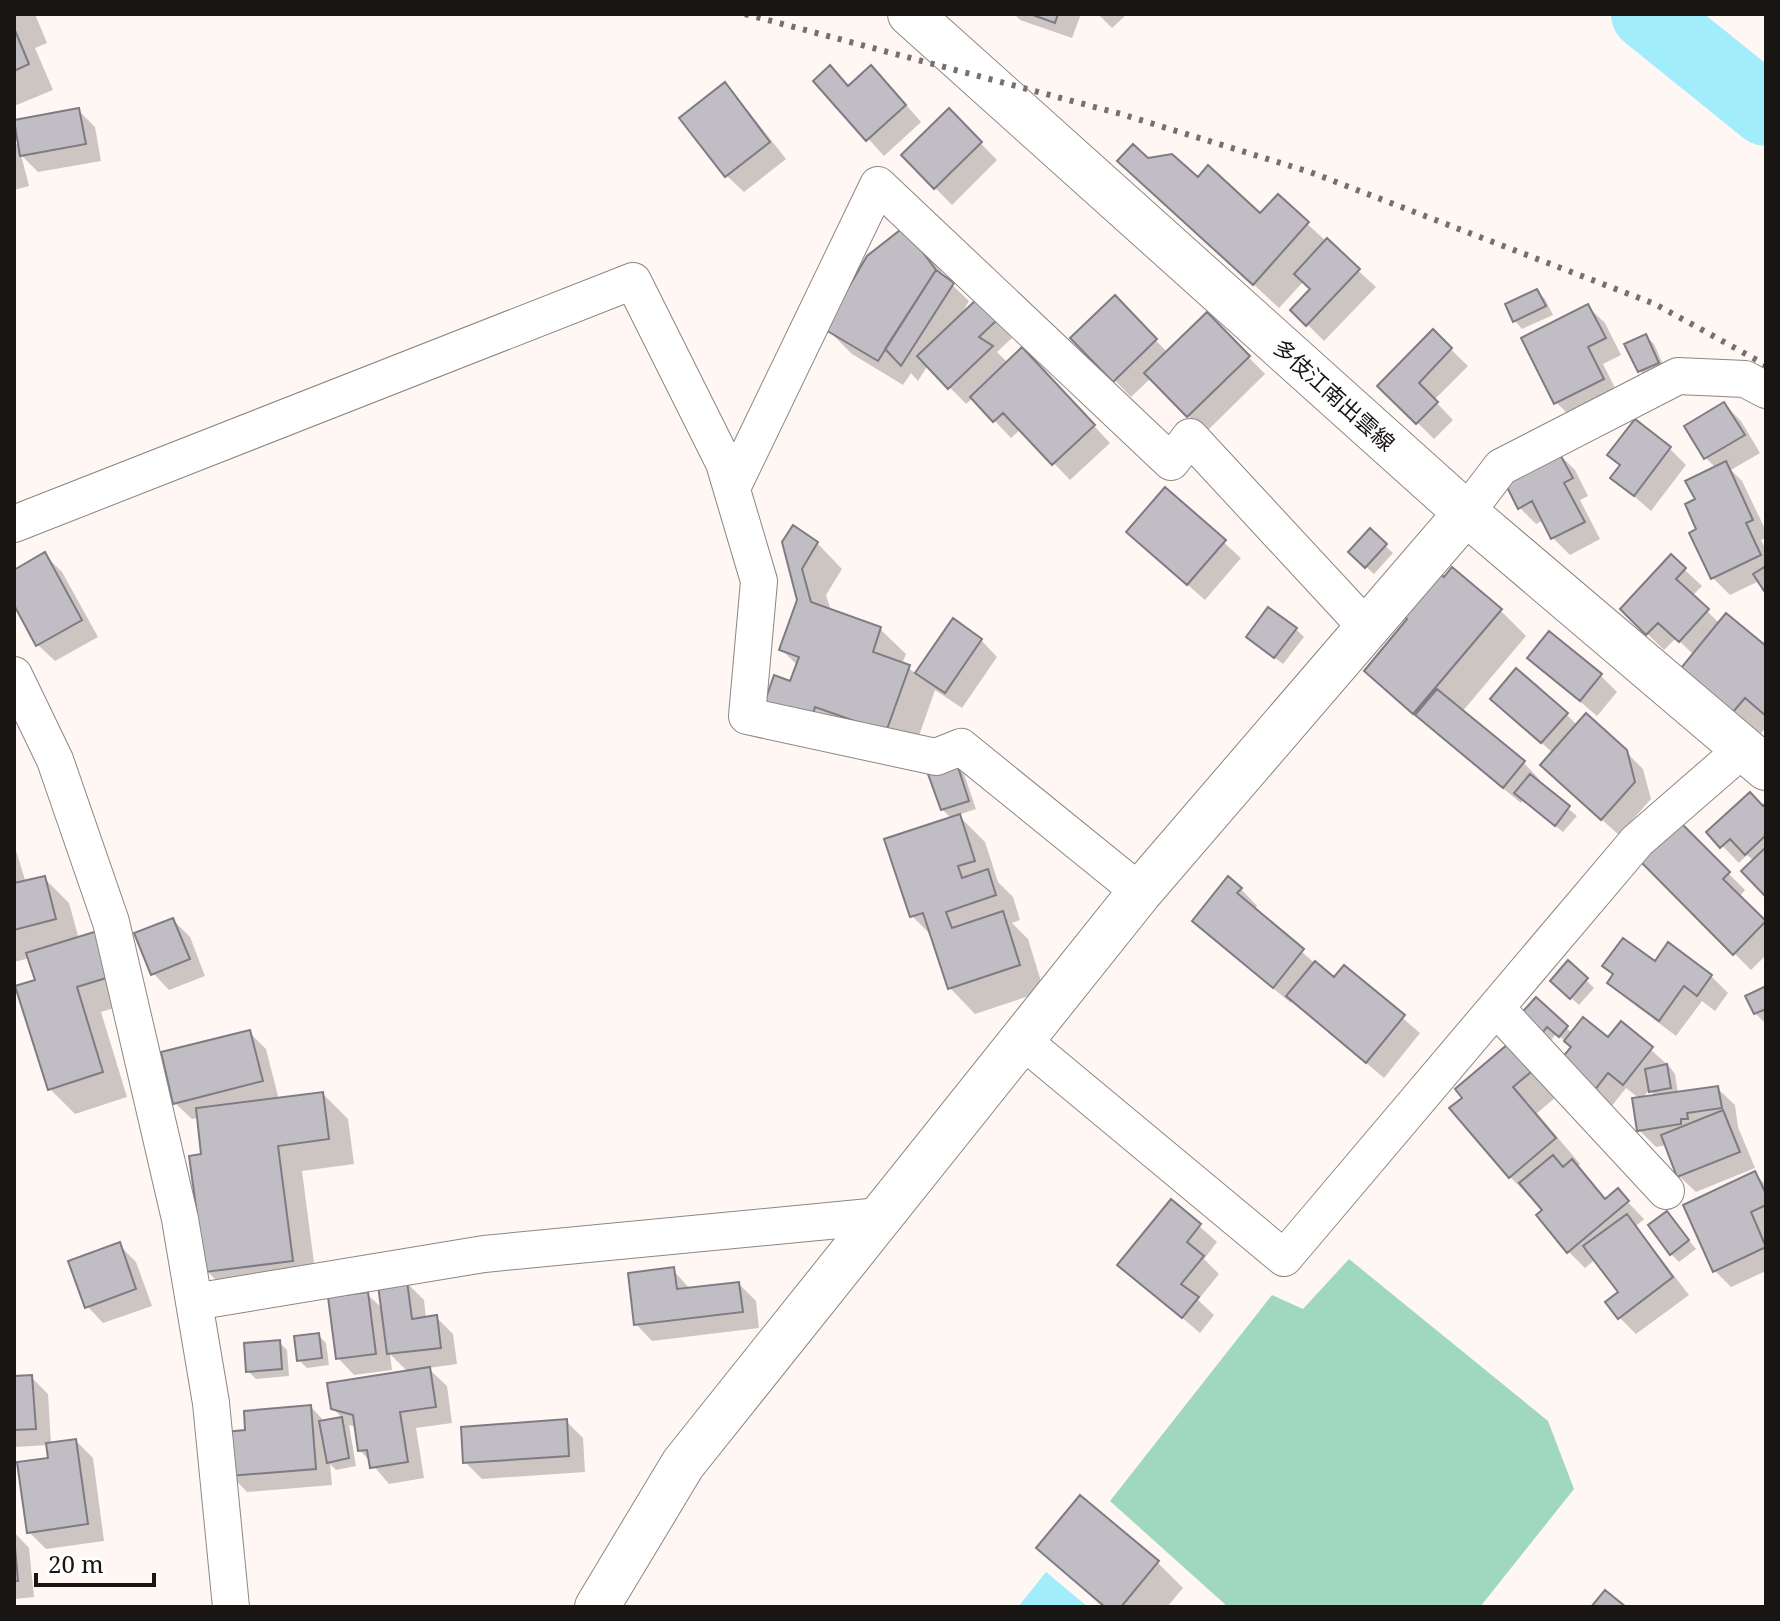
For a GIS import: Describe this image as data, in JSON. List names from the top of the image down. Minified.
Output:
{"streets":{"street":["多伎江南出雲線"]},"scale_bar":"20 m"}
